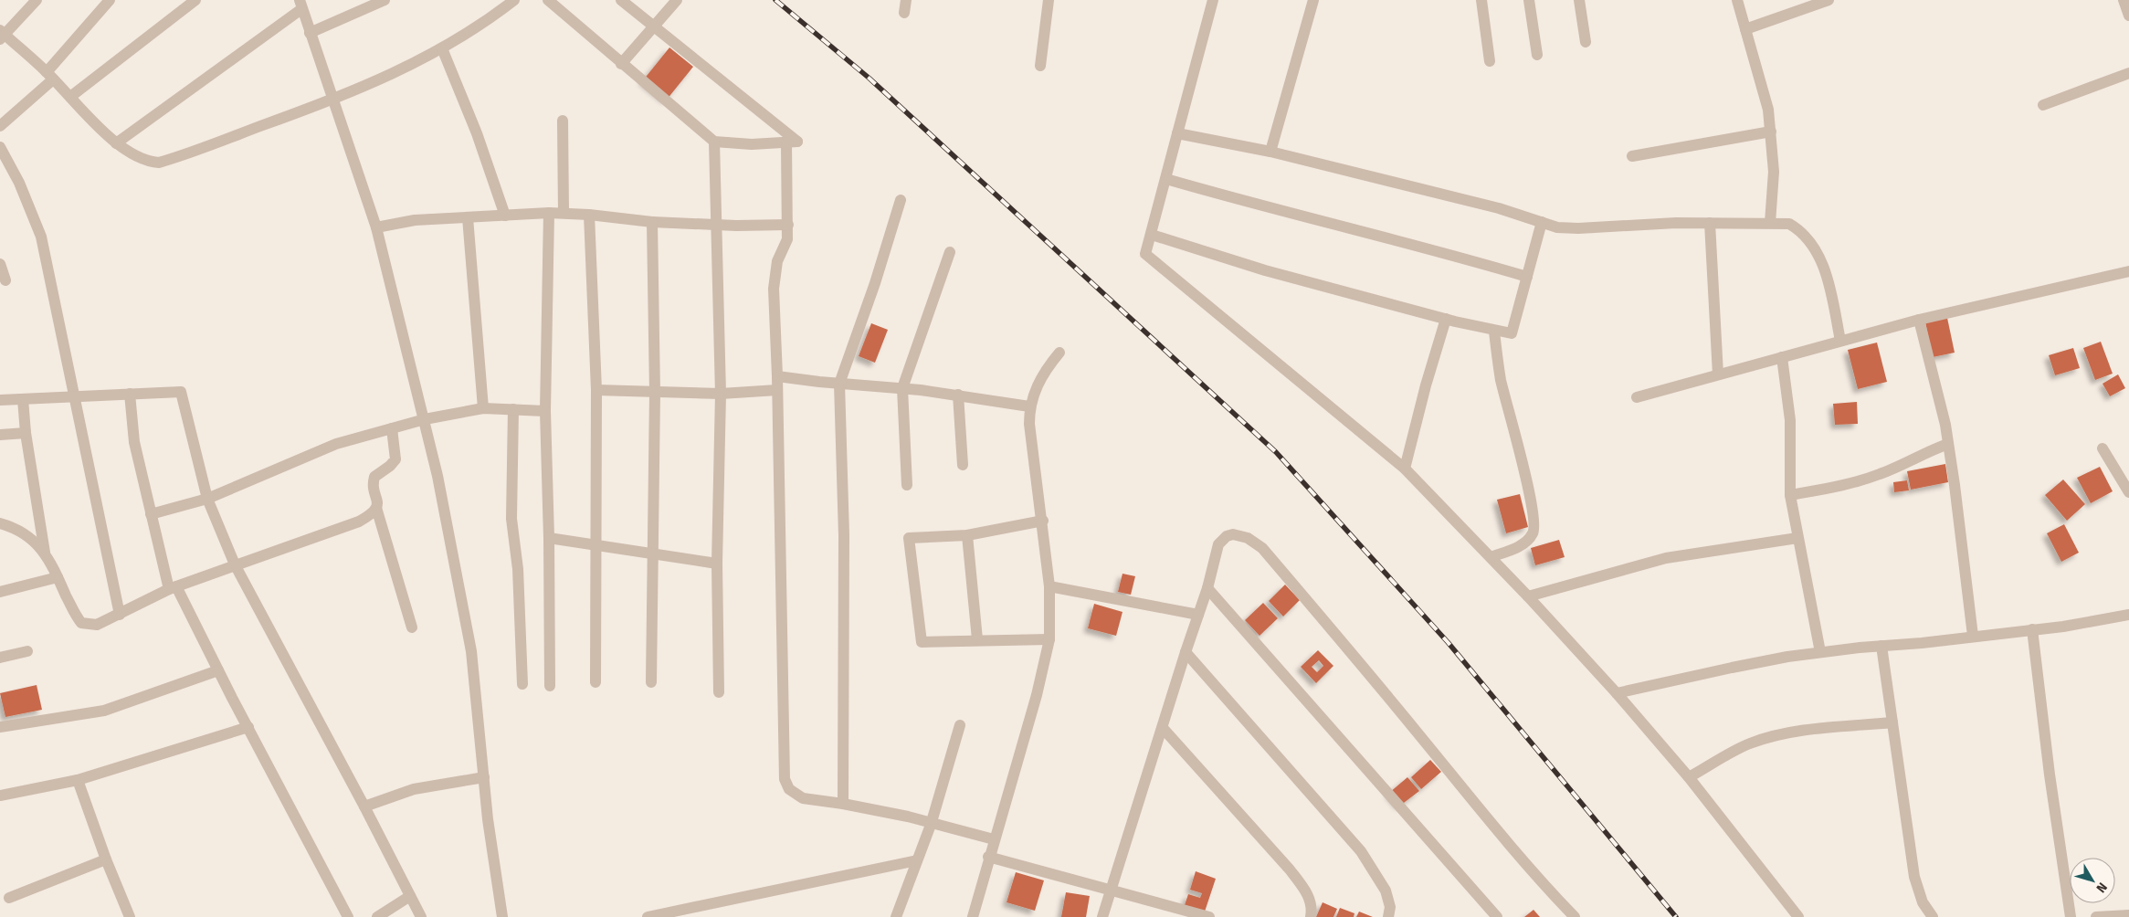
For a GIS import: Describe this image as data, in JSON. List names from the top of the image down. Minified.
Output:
{"north":"bottom right"}
